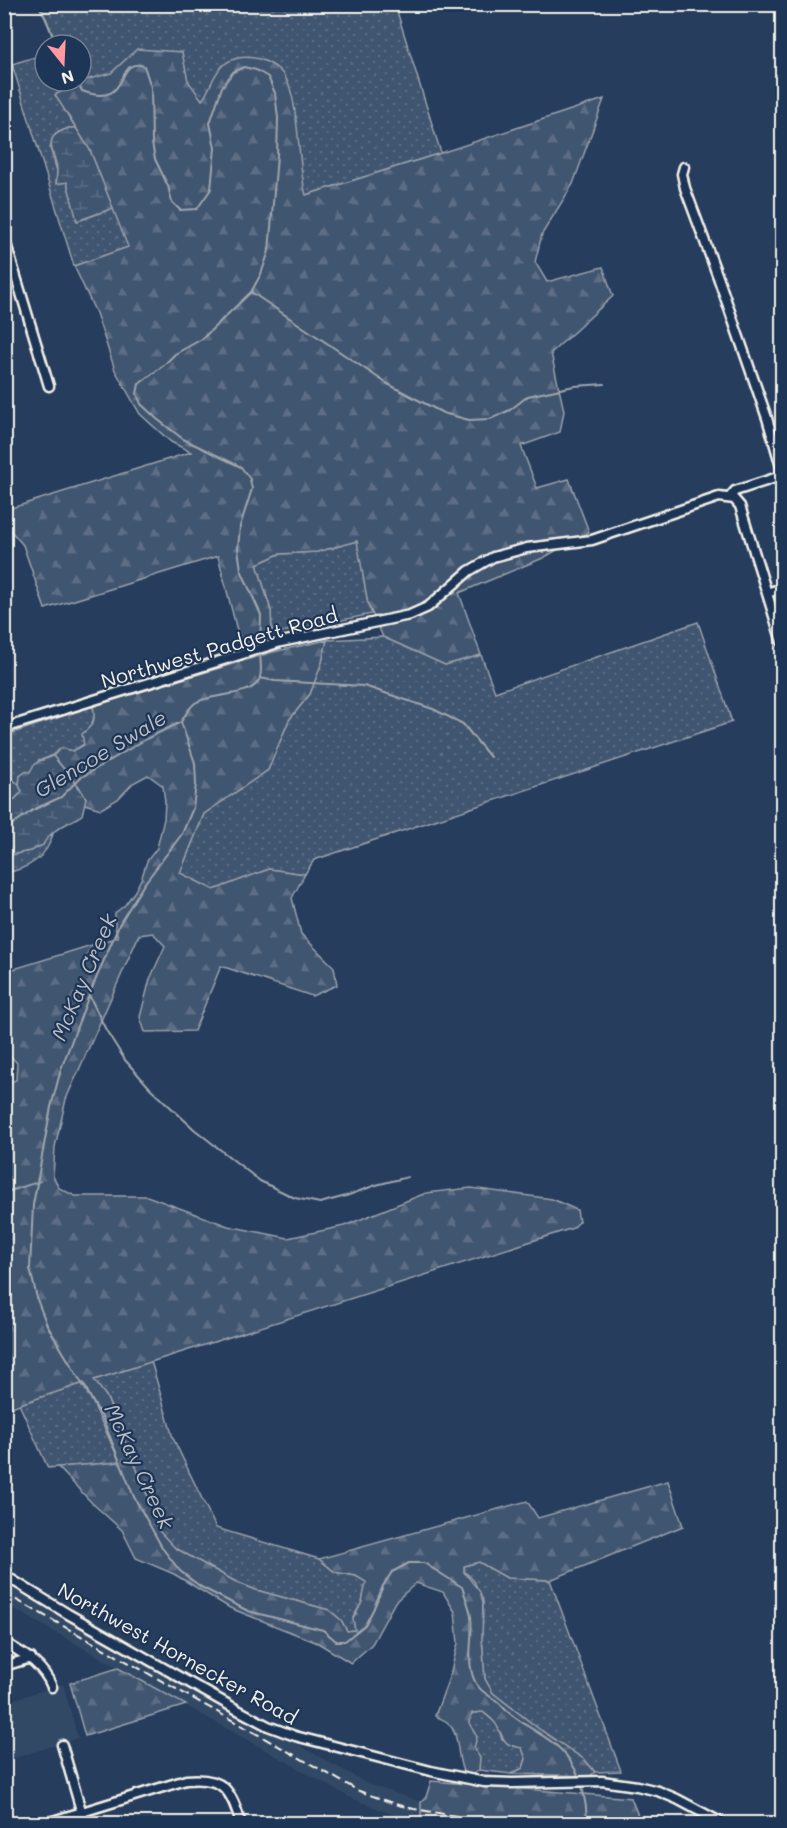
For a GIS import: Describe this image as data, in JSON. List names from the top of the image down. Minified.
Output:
{"streets":{"street":["Northwest Padgett Road","Northwest Hornecker Road"]},"water":["Glencoe Swale","McKay Creek"],"north":"bottom"}
